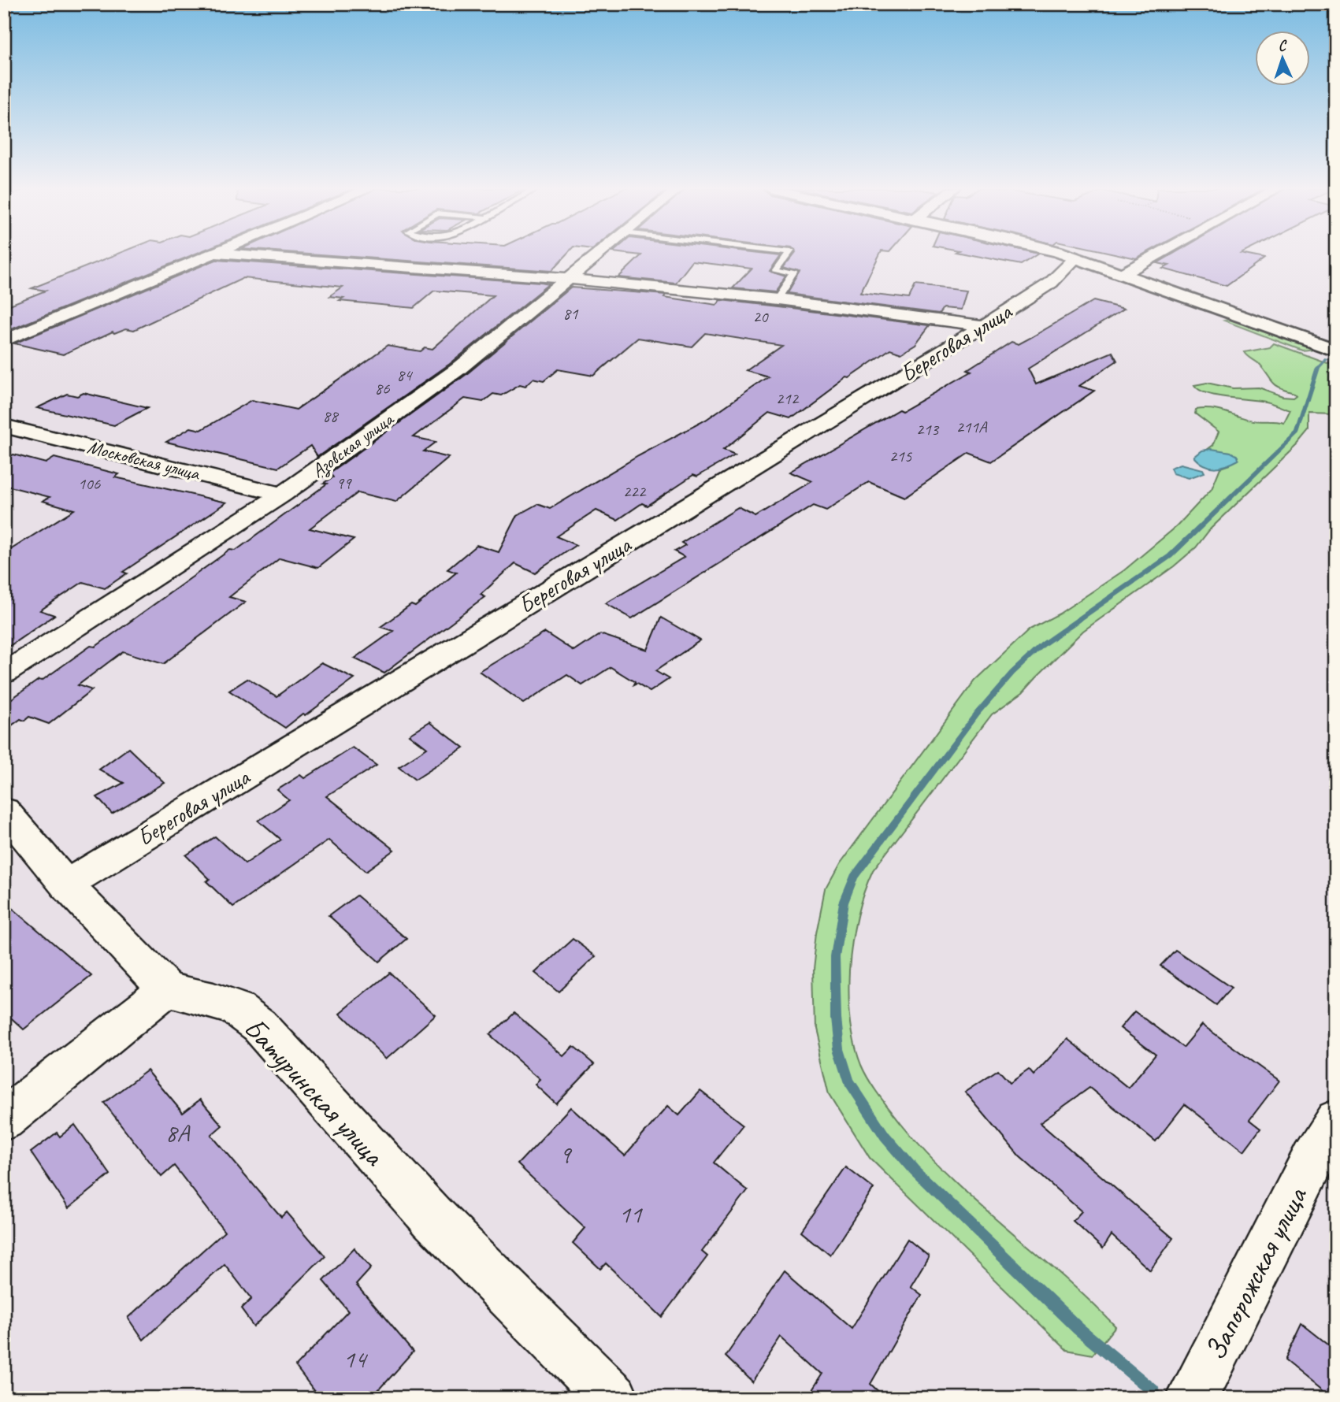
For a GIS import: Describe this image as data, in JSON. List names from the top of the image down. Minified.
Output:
{"streets":{"street":["Береговая улица","Азовская улица","Московская улица","Батуринская улица","Запорожская улица"]},"crossings":[["Азовская улица","Московская улица"]],"house_numbers":["81","20","84","86","212","88","211А","213","215","99","106","222","8А","9","11","14"],"north":"top"}
